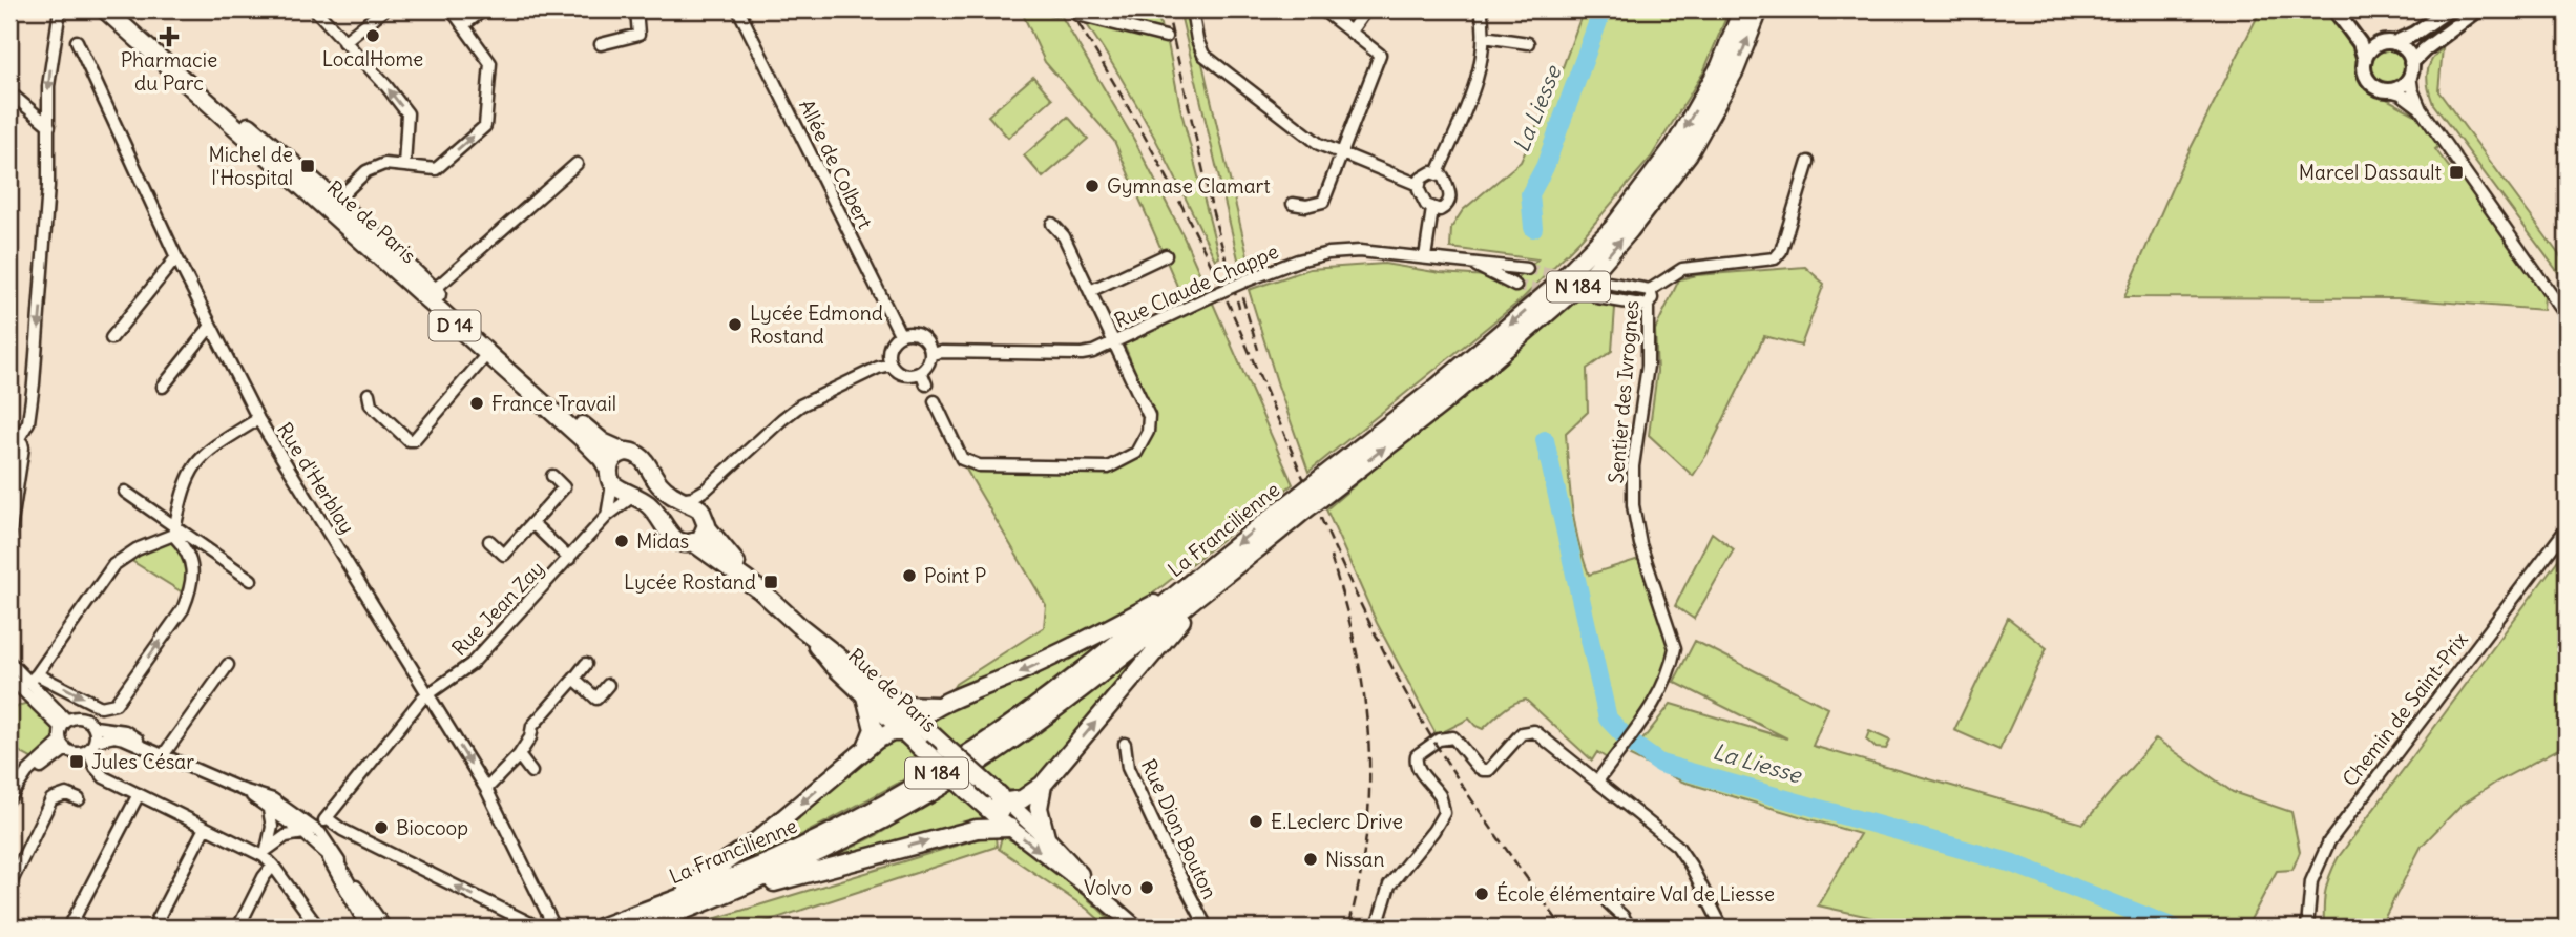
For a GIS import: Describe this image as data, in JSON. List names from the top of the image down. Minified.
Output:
{"streets":{"main road":["Rue de Paris","N 184","D 14","La Francilienne"],"street":["Allée de Colbert","Rue Claude Chappe","Sentier des Ivrognes","Rue d'Herblay","Rue Jean Zay","Chemin de Saint-Prix","Rue Dion Bouton"]},"crossings":[["Allée de Colbert","Rue Claude Chappe"],["Rue de Paris","Rue Jean Zay"],["Rue d'Herblay","Rue Jean Zay"]],"water":["La Liesse"],"places":{"other":["LocalHome","Gymnase Clamart","Lycée Edmond Rostand","France Travail","Midas","Point P","E.Leclerc Drive","Biocoop","Nissan","Volvo","École élémentaire Val de Liesse"],"health":["Pharmacie du Parc"],"transit":["Michel de l'Hospital","Marcel Dassault","Lycée Rostand","Jules César"]}}
